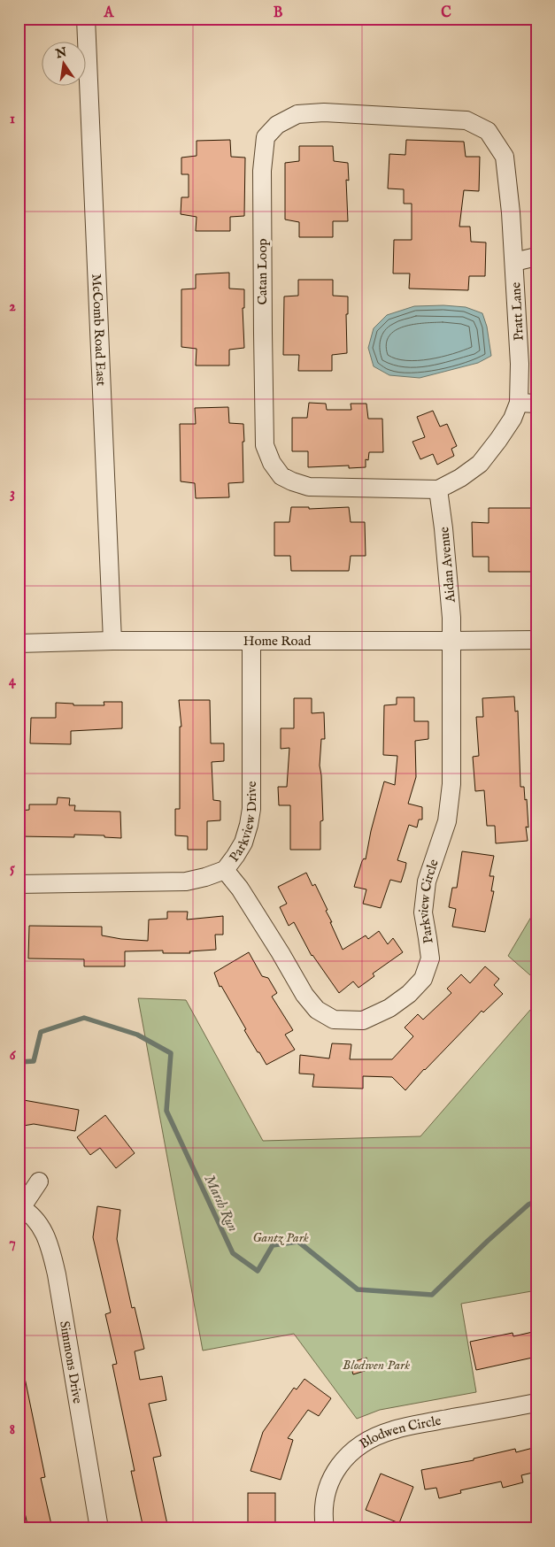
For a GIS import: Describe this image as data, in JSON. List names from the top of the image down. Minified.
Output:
{"streets":{"street":["Catan Loop","Pratt Lane","McComb Road East","Aidan Avenue","Home Road","Parkview Drive","Parkview Circle","Simmons Drive","Blodwen Circle"]},"crossings":[["Catan Loop","Pratt Lane"],["Catan Loop","Aidan Avenue"],["Pratt Lane","Aidan Avenue"],["McComb Road East","Home Road"],["Aidan Avenue","Home Road"],["Aidan Avenue","Parkview Circle"],["Home Road","Parkview Drive"],["Home Road","Parkview Circle"],["Parkview Drive","Parkview Circle"]],"water":["Marsh Run"],"parks":["Gantz Park","Blodwen Park"],"north":"top","grid":{"columns":["A","B","C"],"rows":["1","2","3","4","5","6","7","8"]}}
